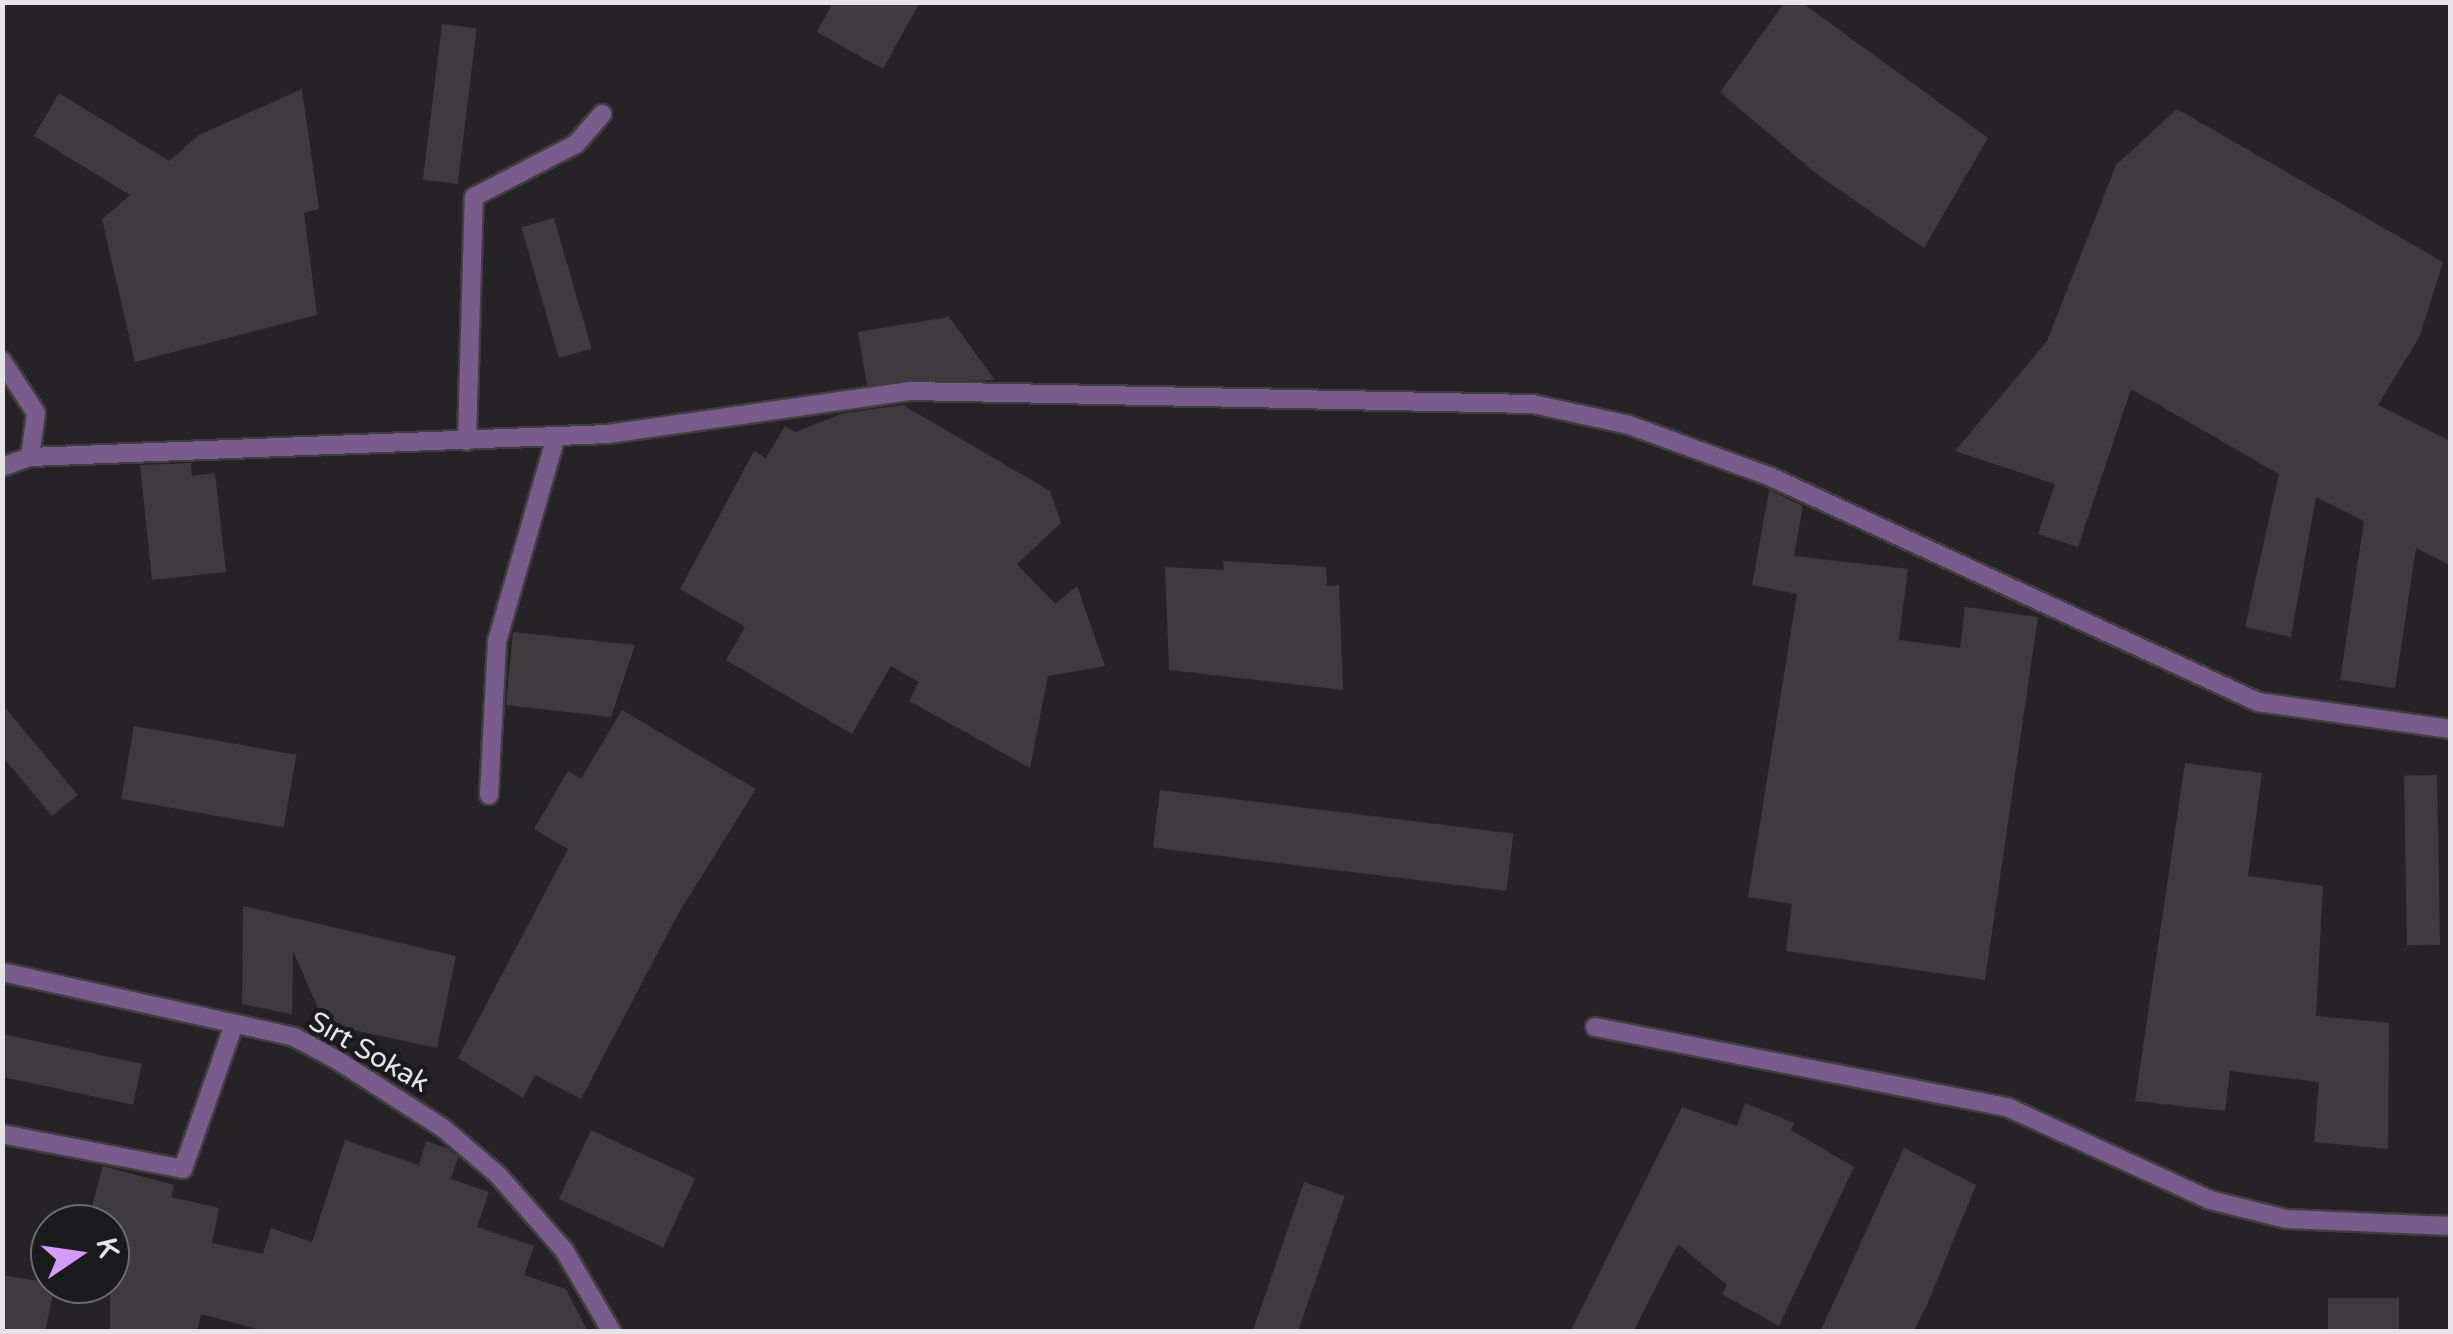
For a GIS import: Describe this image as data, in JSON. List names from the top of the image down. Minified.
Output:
{"streets":{"street":["Sırt Sokak"]},"north":"right"}
